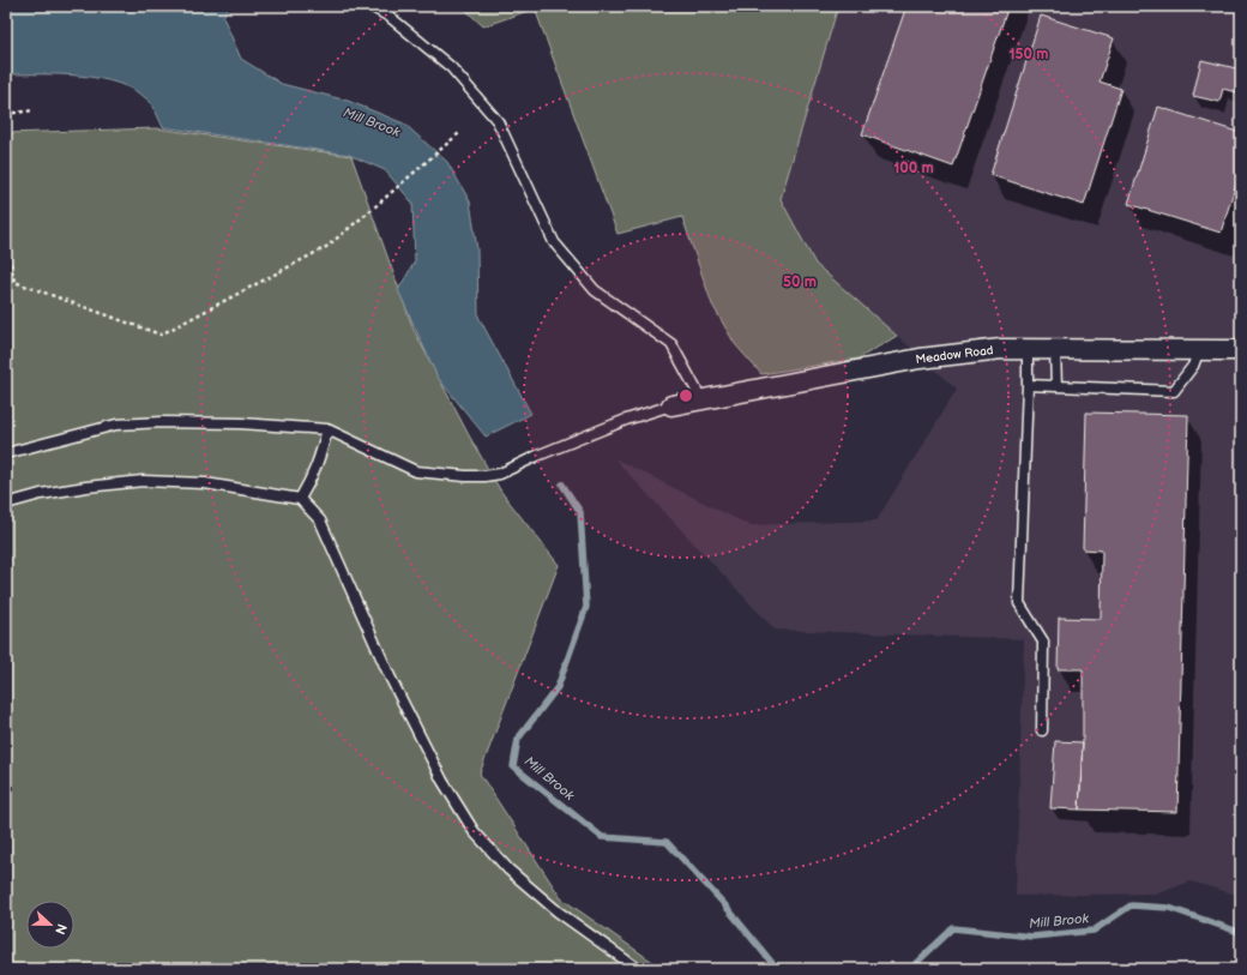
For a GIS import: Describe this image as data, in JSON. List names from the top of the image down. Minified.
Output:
{"streets":{"street":["Meadow Road"]},"water":["Mill Brook"],"north":"right","rings":["150 m","100 m","50 m"]}
